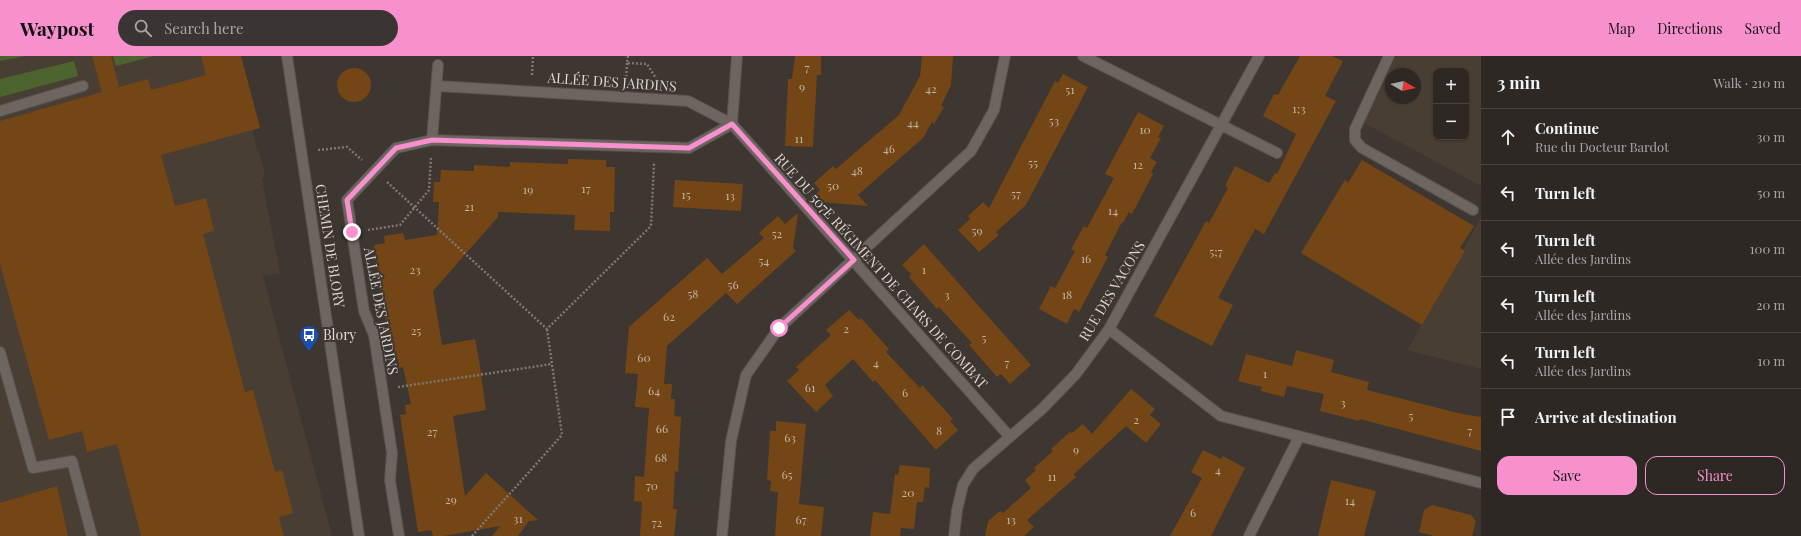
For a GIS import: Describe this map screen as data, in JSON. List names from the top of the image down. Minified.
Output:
{"streets":{"street":["ALLÉE DES JARDINS","CHEMIN DE BLORY","RUE DU 507E RÉGIMENT DE CHARS DE COMBAT","RUE DES VACONS"]},"crossings":[["ALLÉE DES JARDINS","RUE DU 507E RÉGIMENT DE CHARS DE COMBAT"],["RUE DU 507E RÉGIMENT DE CHARS DE COMBAT","RUE DES VACONS"]],"places":{"bus stop":["Blory"]},"house_numbers":["7","9","42","51","1;3","53","44","10","11","46","55","12","48","50","17","19","57","15","13","21","14","59","52","5;7","16","54","23","1","56","58","3","18","62","2","25","5","60","4","7","1","61","64","6","3","5","2","66","8","7","27","63","9","68","4","65","11","70","20","29","14","6","31","67","13","72"],"north":"right","page":{"header":"Waypost","search":"Search here","nav":["Map","Directions","Saved"],"heading":["3 min","Walk · 210 m"],"map_buttons":["+","−"],"list":[["Continue","Rue du Docteur Bardot","30 m"],["Turn left","50 m"],["Turn left","Allée des Jardins","100 m"],["Turn left","Allée des Jardins","20 m"],["Turn left","Allée des Jardins","10 m"],"Arrive at destination"],"buttons":["Save","Share"]}}
